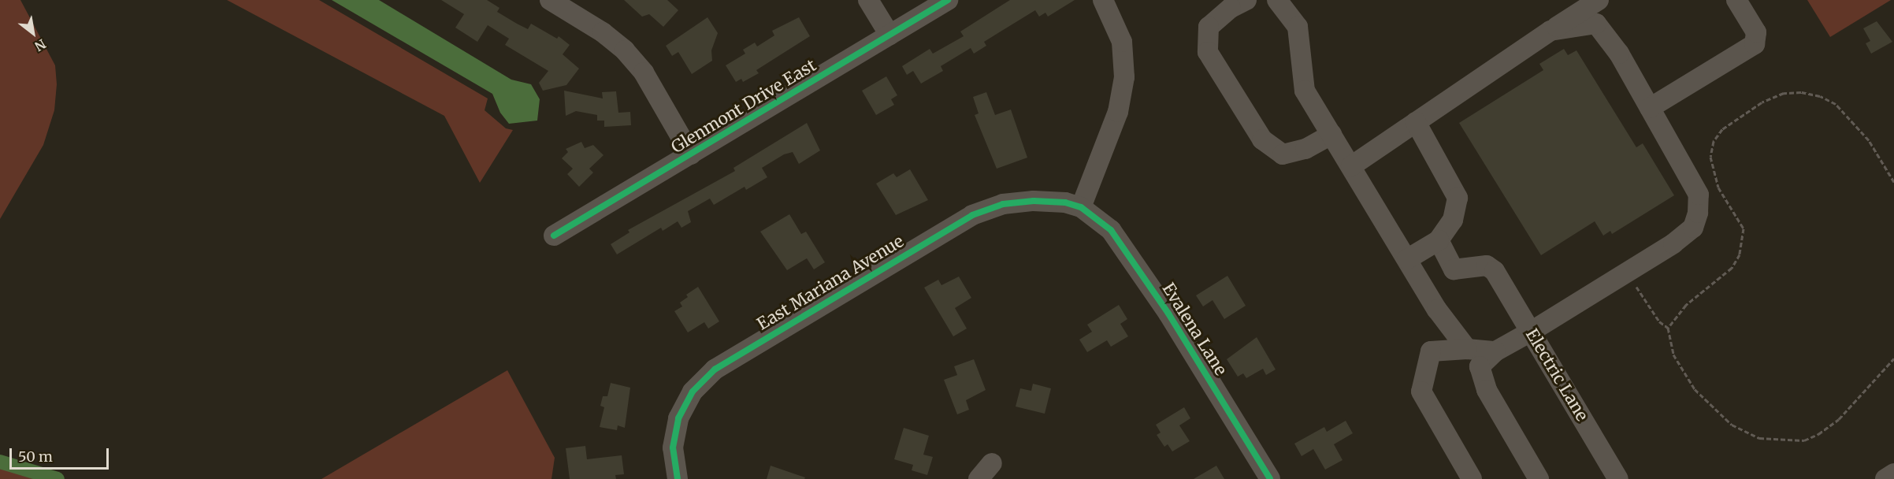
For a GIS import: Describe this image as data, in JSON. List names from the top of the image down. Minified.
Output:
{"streets":{"street":["Glenmont Drive East","East Mariana Avenue","Evalena Lane","Electric Lane"]},"crossings":[["East Mariana Avenue","Evalena Lane"]],"scale_bar":"50 m","north":"bottom right"}
